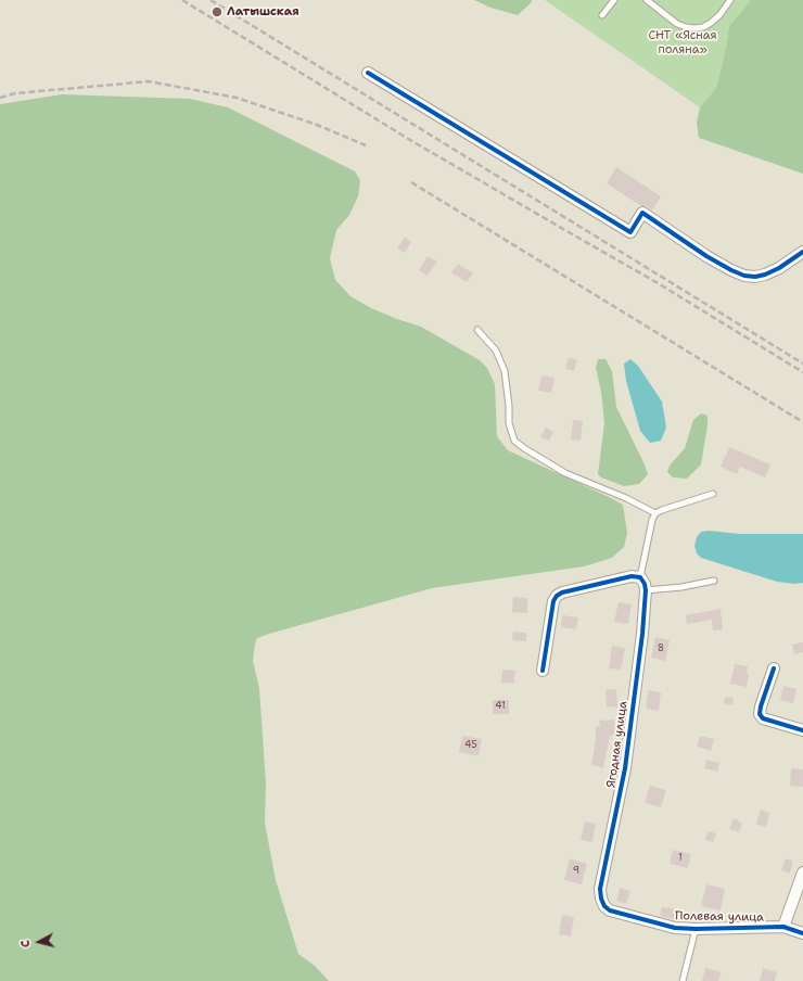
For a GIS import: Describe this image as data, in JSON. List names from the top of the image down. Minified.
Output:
{"streets":{"street":["Ягодная улица","Полевая улица"]},"crossings":[["Ягодная улица","Полевая улица"]],"parks":["СНТ «Ясная поляна»"],"places":["Латышская"],"house_numbers":["8","41","45","1","9"],"north":"left"}
